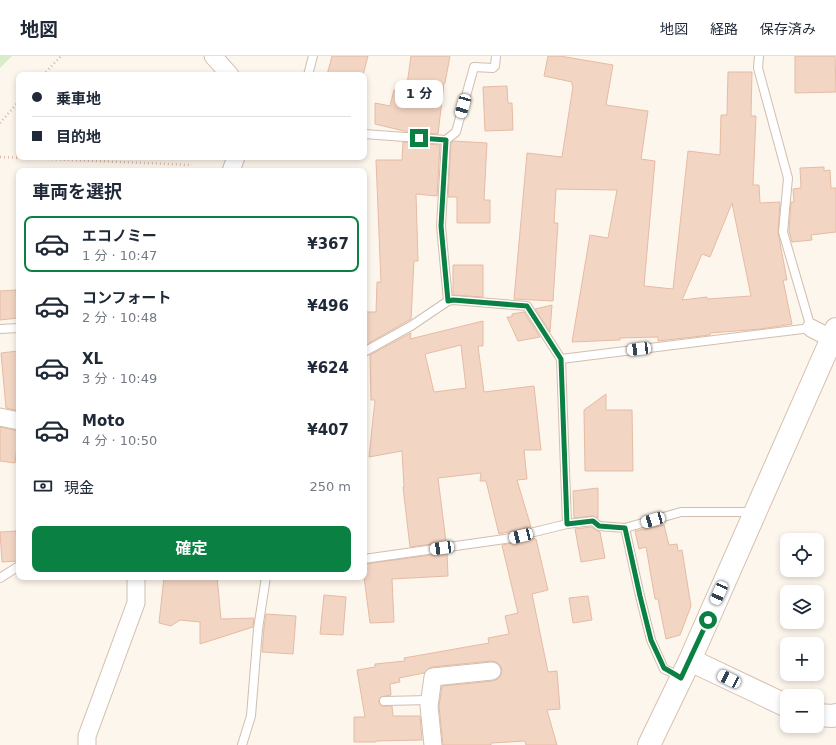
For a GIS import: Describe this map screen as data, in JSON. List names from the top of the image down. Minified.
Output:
{"page":{"header":"地図","nav":["地図","経路","保存済み"],"banner":["乗車地","目的地"],"bubble":"1 分","heading":"車両を選択","list":[{"name":"エコノミー","note":"1 分 · 10:47","value":"¥367"},{"name":"コンフォート","note":"2 分 · 10:48","value":"¥496"},{"name":"XL","note":"3 分 · 10:49","value":"¥624"},{"name":"Moto","note":"4 分 · 10:50","value":"¥407"}],"pay":["現金","250 m"],"buttons":"確定","map_buttons":["+","−"]}}
